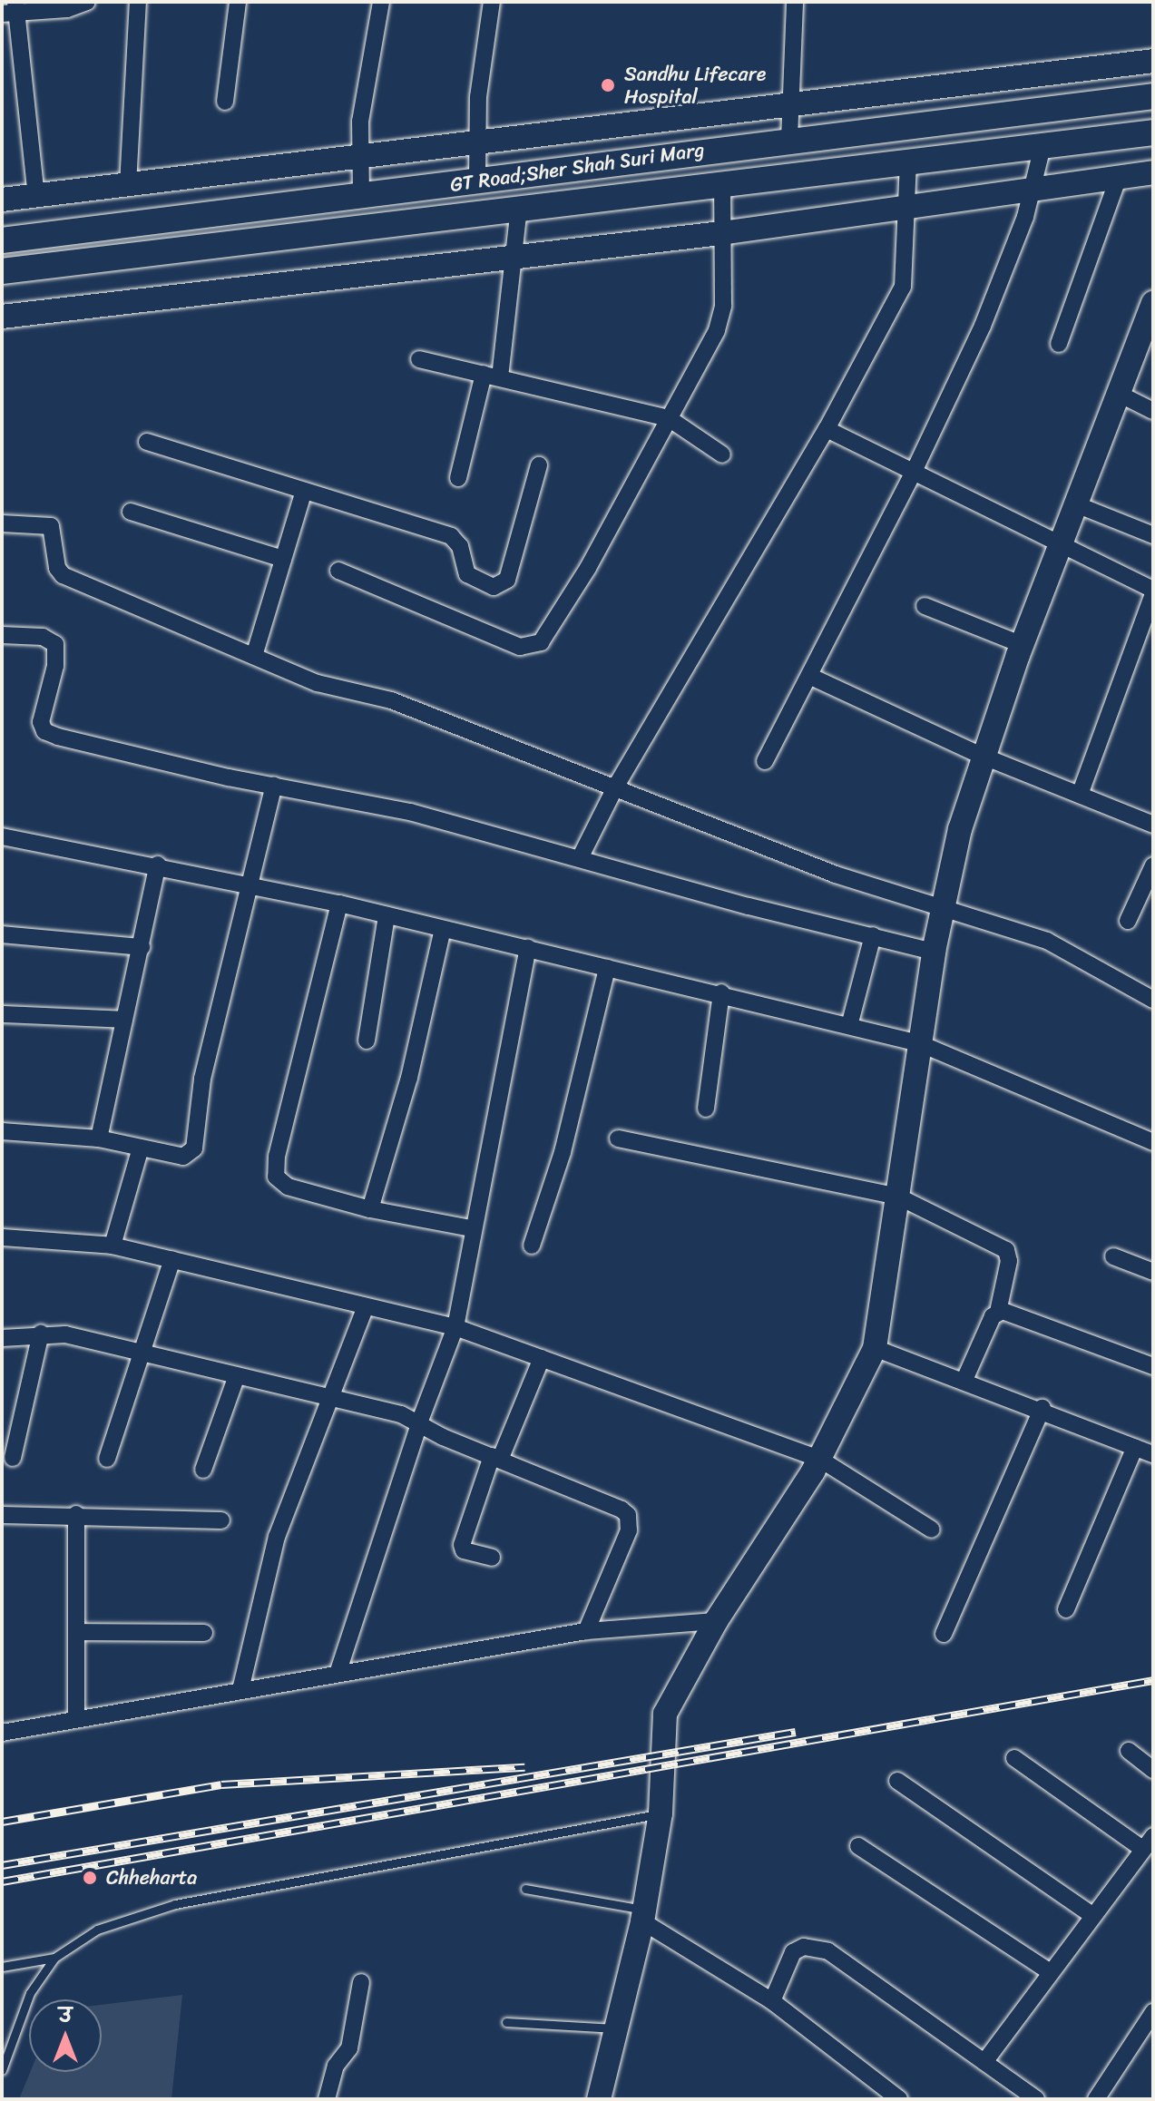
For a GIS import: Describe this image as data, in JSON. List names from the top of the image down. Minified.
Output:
{"streets":{"main road":["GT Road;Sher Shah Suri Marg"]},"places":["Sandhu Lifecare Hospital","Chheharta"],"north":"top"}
